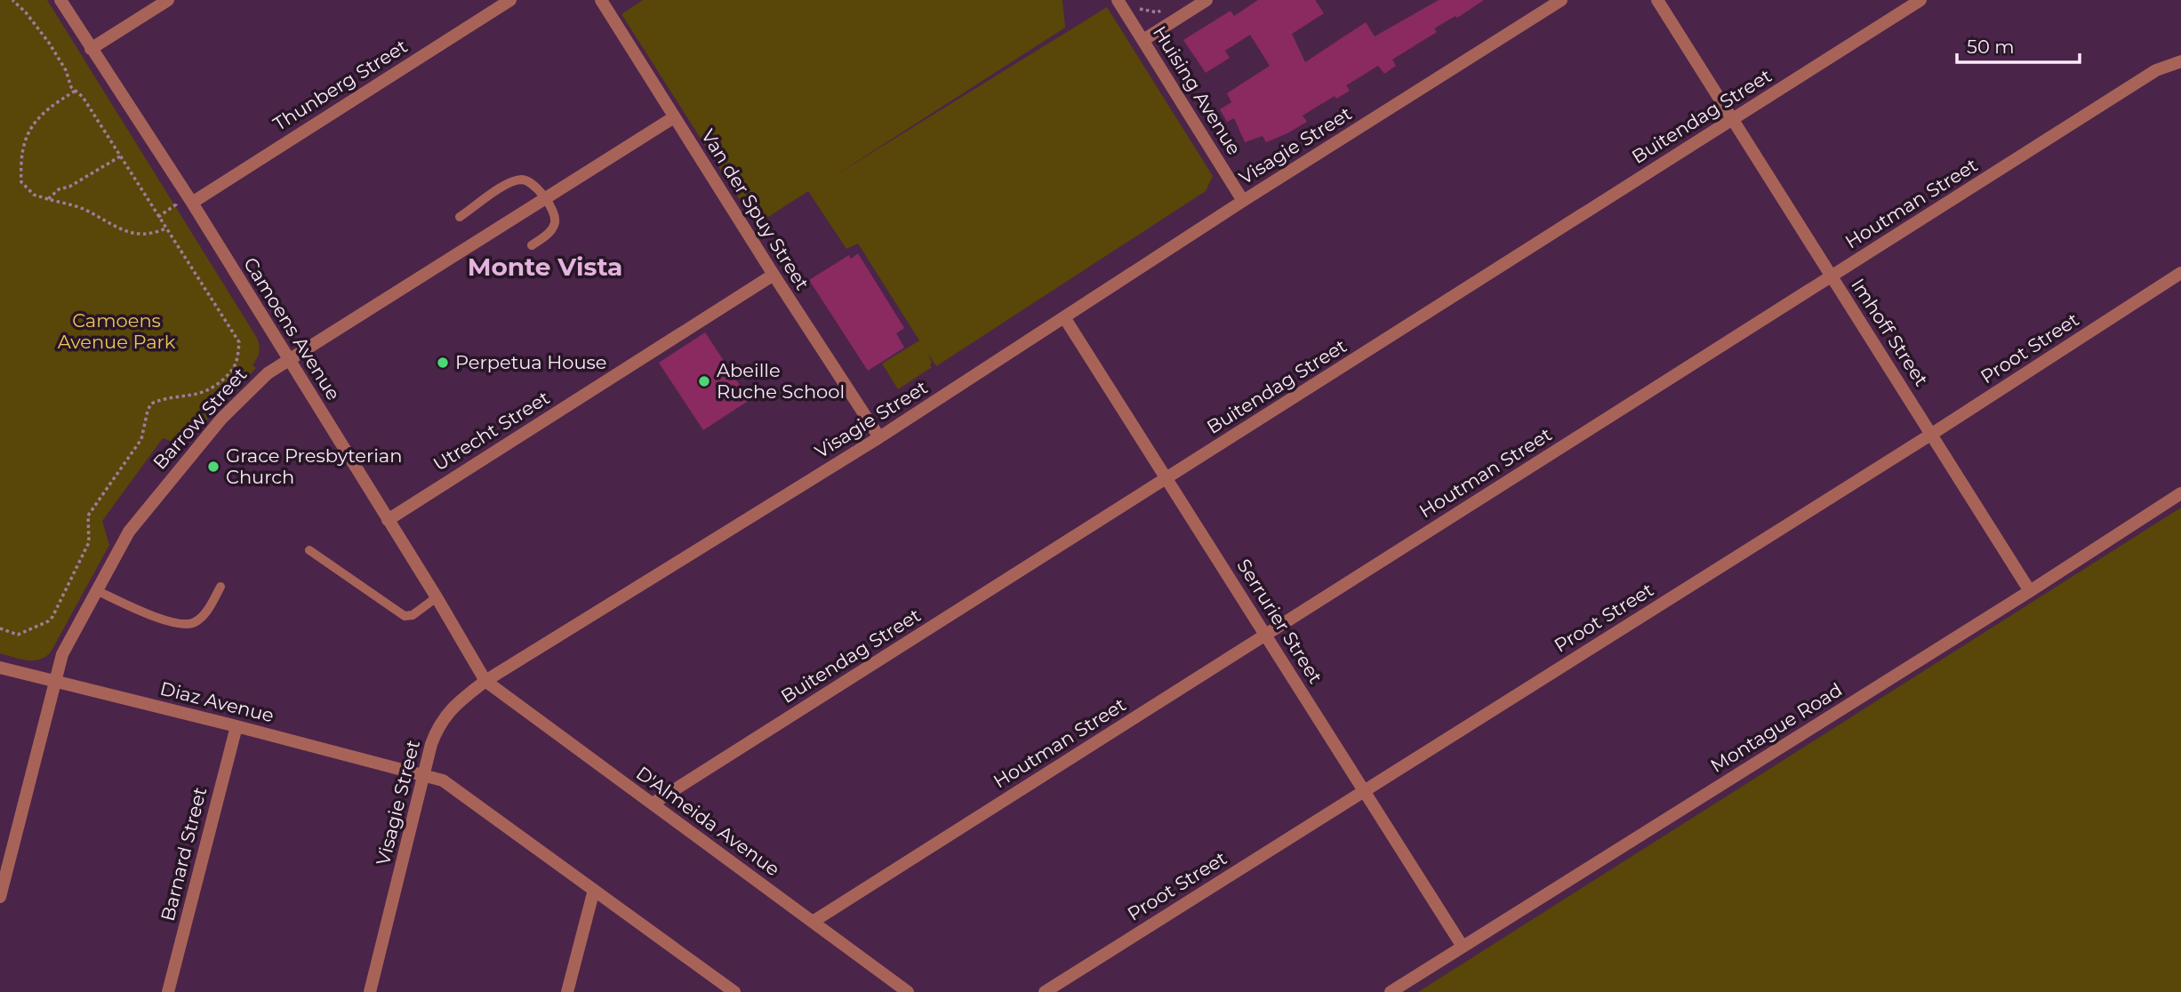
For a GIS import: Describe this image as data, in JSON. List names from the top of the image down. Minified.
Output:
{"streets":{"street":["Thunberg Street","Huising Avenue","Buitendag Street","Visagie Street","Houtman Street","Van der Spuy Street","Camoens Avenue","Imhoff Street","Proot Street","Barrow Street","Utrecht Street","Serrurier Street","Diaz Avenue","Montague Road","D'Almeida Avenue","Barnard Street"]},"crossings":[["Thunberg Street","Camoens Avenue"],["Huising Avenue","Visagie Street"],["Buitendag Street","Imhoff Street"],["Buitendag Street","Serrurier Street"],["Buitendag Street","D'Almeida Avenue"],["Visagie Street","Van der Spuy Street"],["Visagie Street","Camoens Avenue"],["Visagie Street","Serrurier Street"],["Visagie Street","Diaz Avenue"],["Visagie Street","D'Almeida Avenue"],["Houtman Street","Imhoff Street"],["Houtman Street","Serrurier Street"],["Houtman Street","D'Almeida Avenue"],["Van der Spuy Street","Barrow Street"],["Van der Spuy Street","Utrecht Street"],["Camoens Avenue","Barrow Street"],["Camoens Avenue","Utrecht Street"],["Camoens Avenue","D'Almeida Avenue"],["Imhoff Street","Proot Street"],["Imhoff Street","Montague Road"],["Proot Street","Serrurier Street"],["Barrow Street","Diaz Avenue"],["Serrurier Street","Montague Road"],["Diaz Avenue","Barnard Street"]],"districts":["Monte Vista"],"parks":["Camoens Avenue Park"],"places":["Perpetua House","Abeille Ruche School","Grace Presbyterian Church"],"scale_bar":"50 m"}
